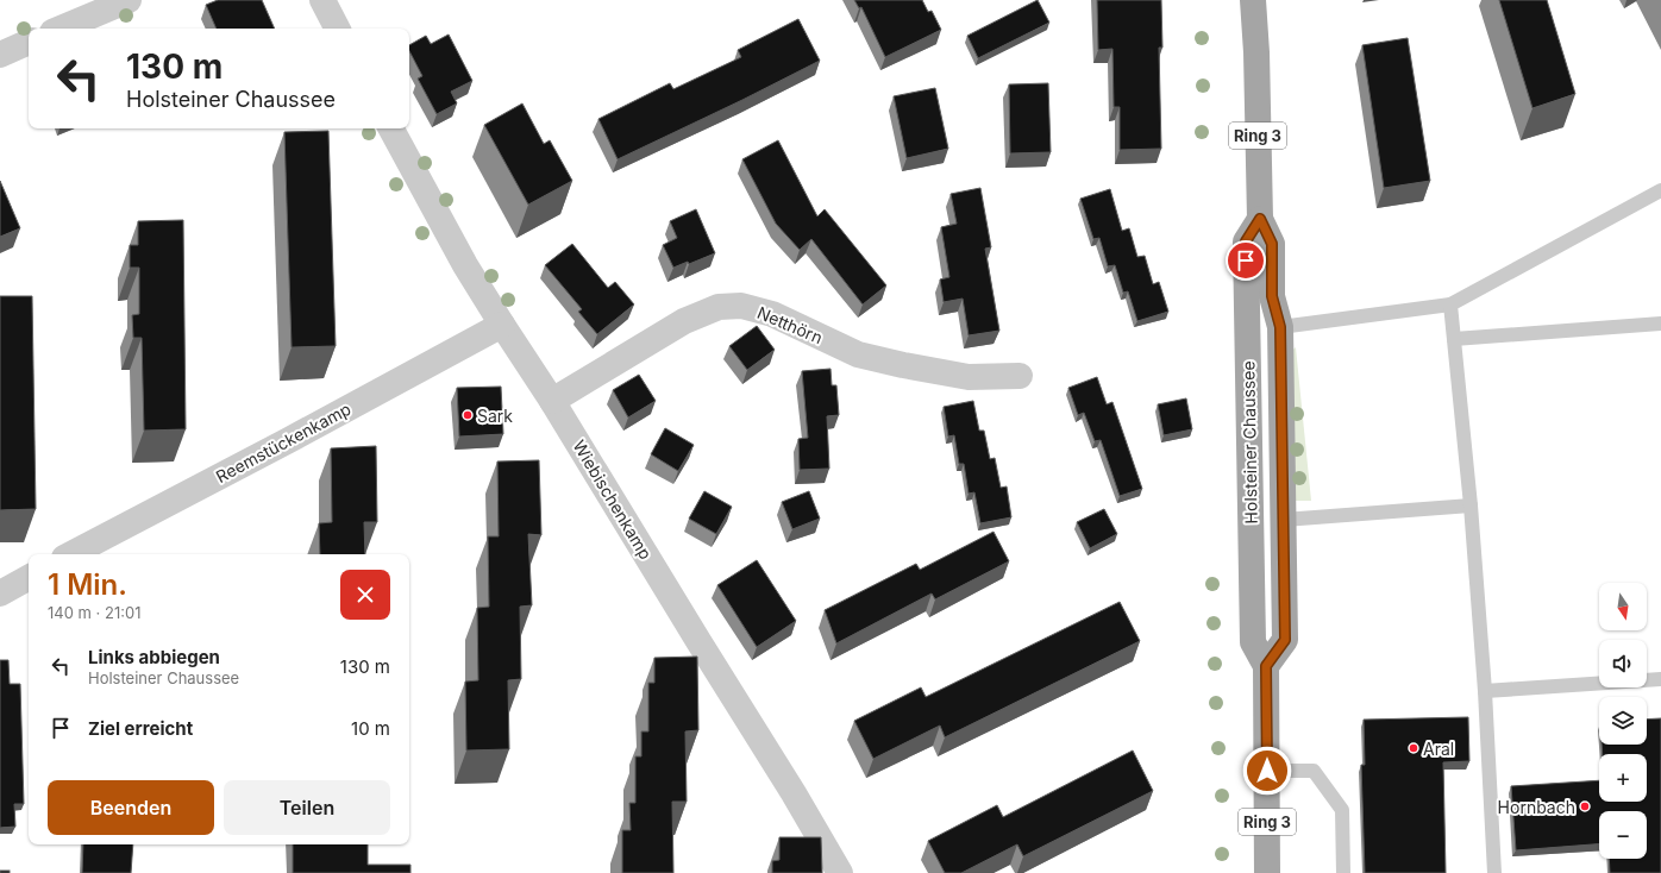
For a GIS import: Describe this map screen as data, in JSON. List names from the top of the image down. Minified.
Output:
{"streets":{"main road":["Ring 3","Holsteiner Chaussee"],"street":["Netthörn","Reemstückenkamp","Wiebischenkamp"]},"crossings":[["Netthörn","Wiebischenkamp"],["Reemstückenkamp","Wiebischenkamp"]],"places":["Sark","Aral","Hornbach"],"north":"bottom","page":{"turn":["130 m","Holsteiner Chaussee"],"heading":["1 Min.","140 m · 21:01"],"map_buttons":["+","−"],"list":[{"name":"Links abbiegen","note":"Holsteiner Chaussee","value":"130 m"},{"name":"Ziel erreicht","value":"10 m"}],"buttons":["Beenden","Teilen"]}}
